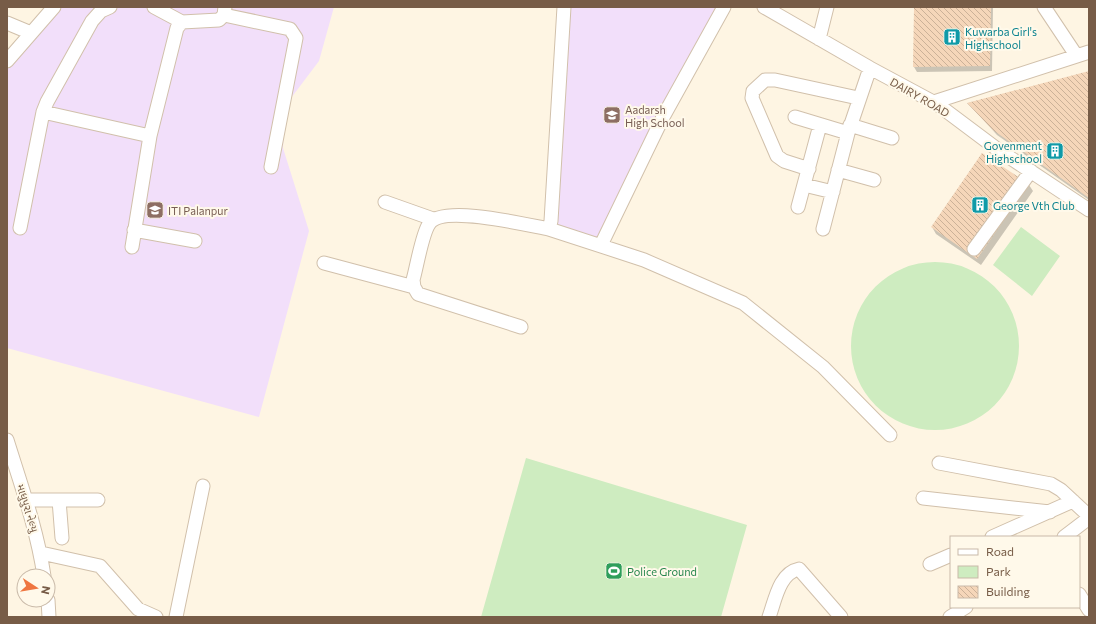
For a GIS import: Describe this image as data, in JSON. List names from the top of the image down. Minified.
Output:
{"streets":{"street":["DAIRY ROAD","માધુપુરા નેલ્યુ"]},"places":{"building":["Kuwarba Girl's Highschool","Govenment Highschool","George Vth Club"],"school or university":["Aadarsh High School","ITI Palanpur"],"sports":["Police Ground"]},"legend":["Road","Park","Building"],"north":"right"}
